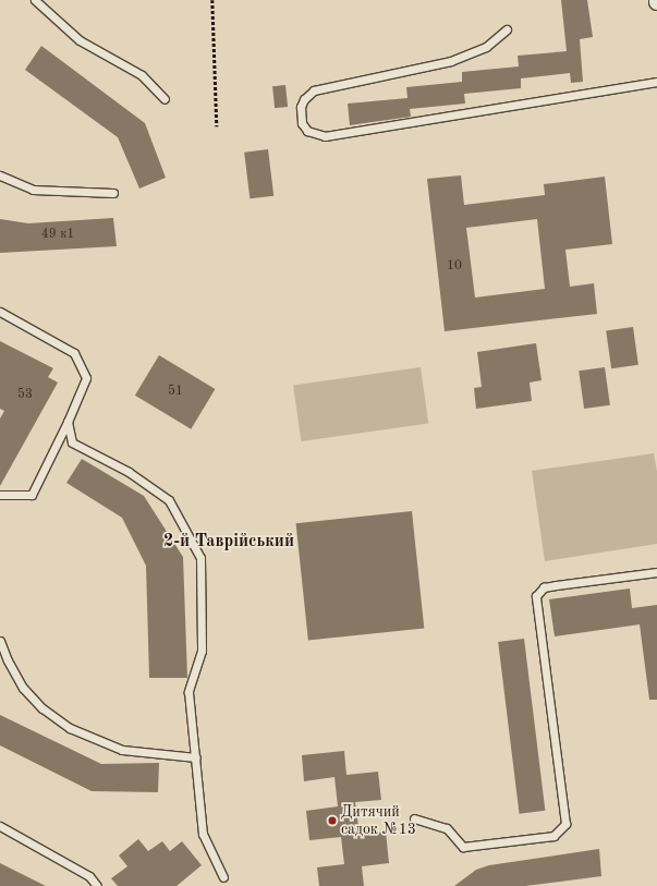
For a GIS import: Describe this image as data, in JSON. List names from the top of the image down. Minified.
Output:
{"districts":["2-й Таврійський"],"places":["Дитячий садок №13"],"house_numbers":["49 к1","10","51","53"]}
